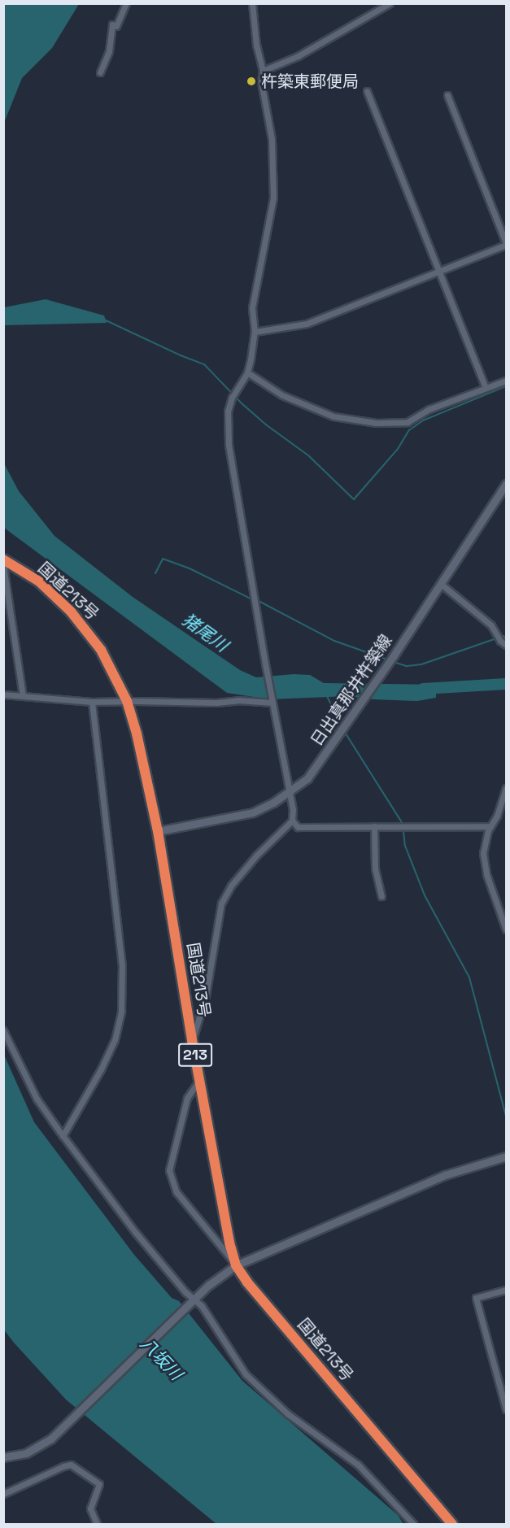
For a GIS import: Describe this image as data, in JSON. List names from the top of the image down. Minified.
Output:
{"streets":{"highway":["国道213号","213"],"street":["日出真那井杵築線"]},"crossings":[["国道213号","日出真那井杵築線"]],"water":["猪尾川","八坂川"],"places":["杵築東郵便局"]}
